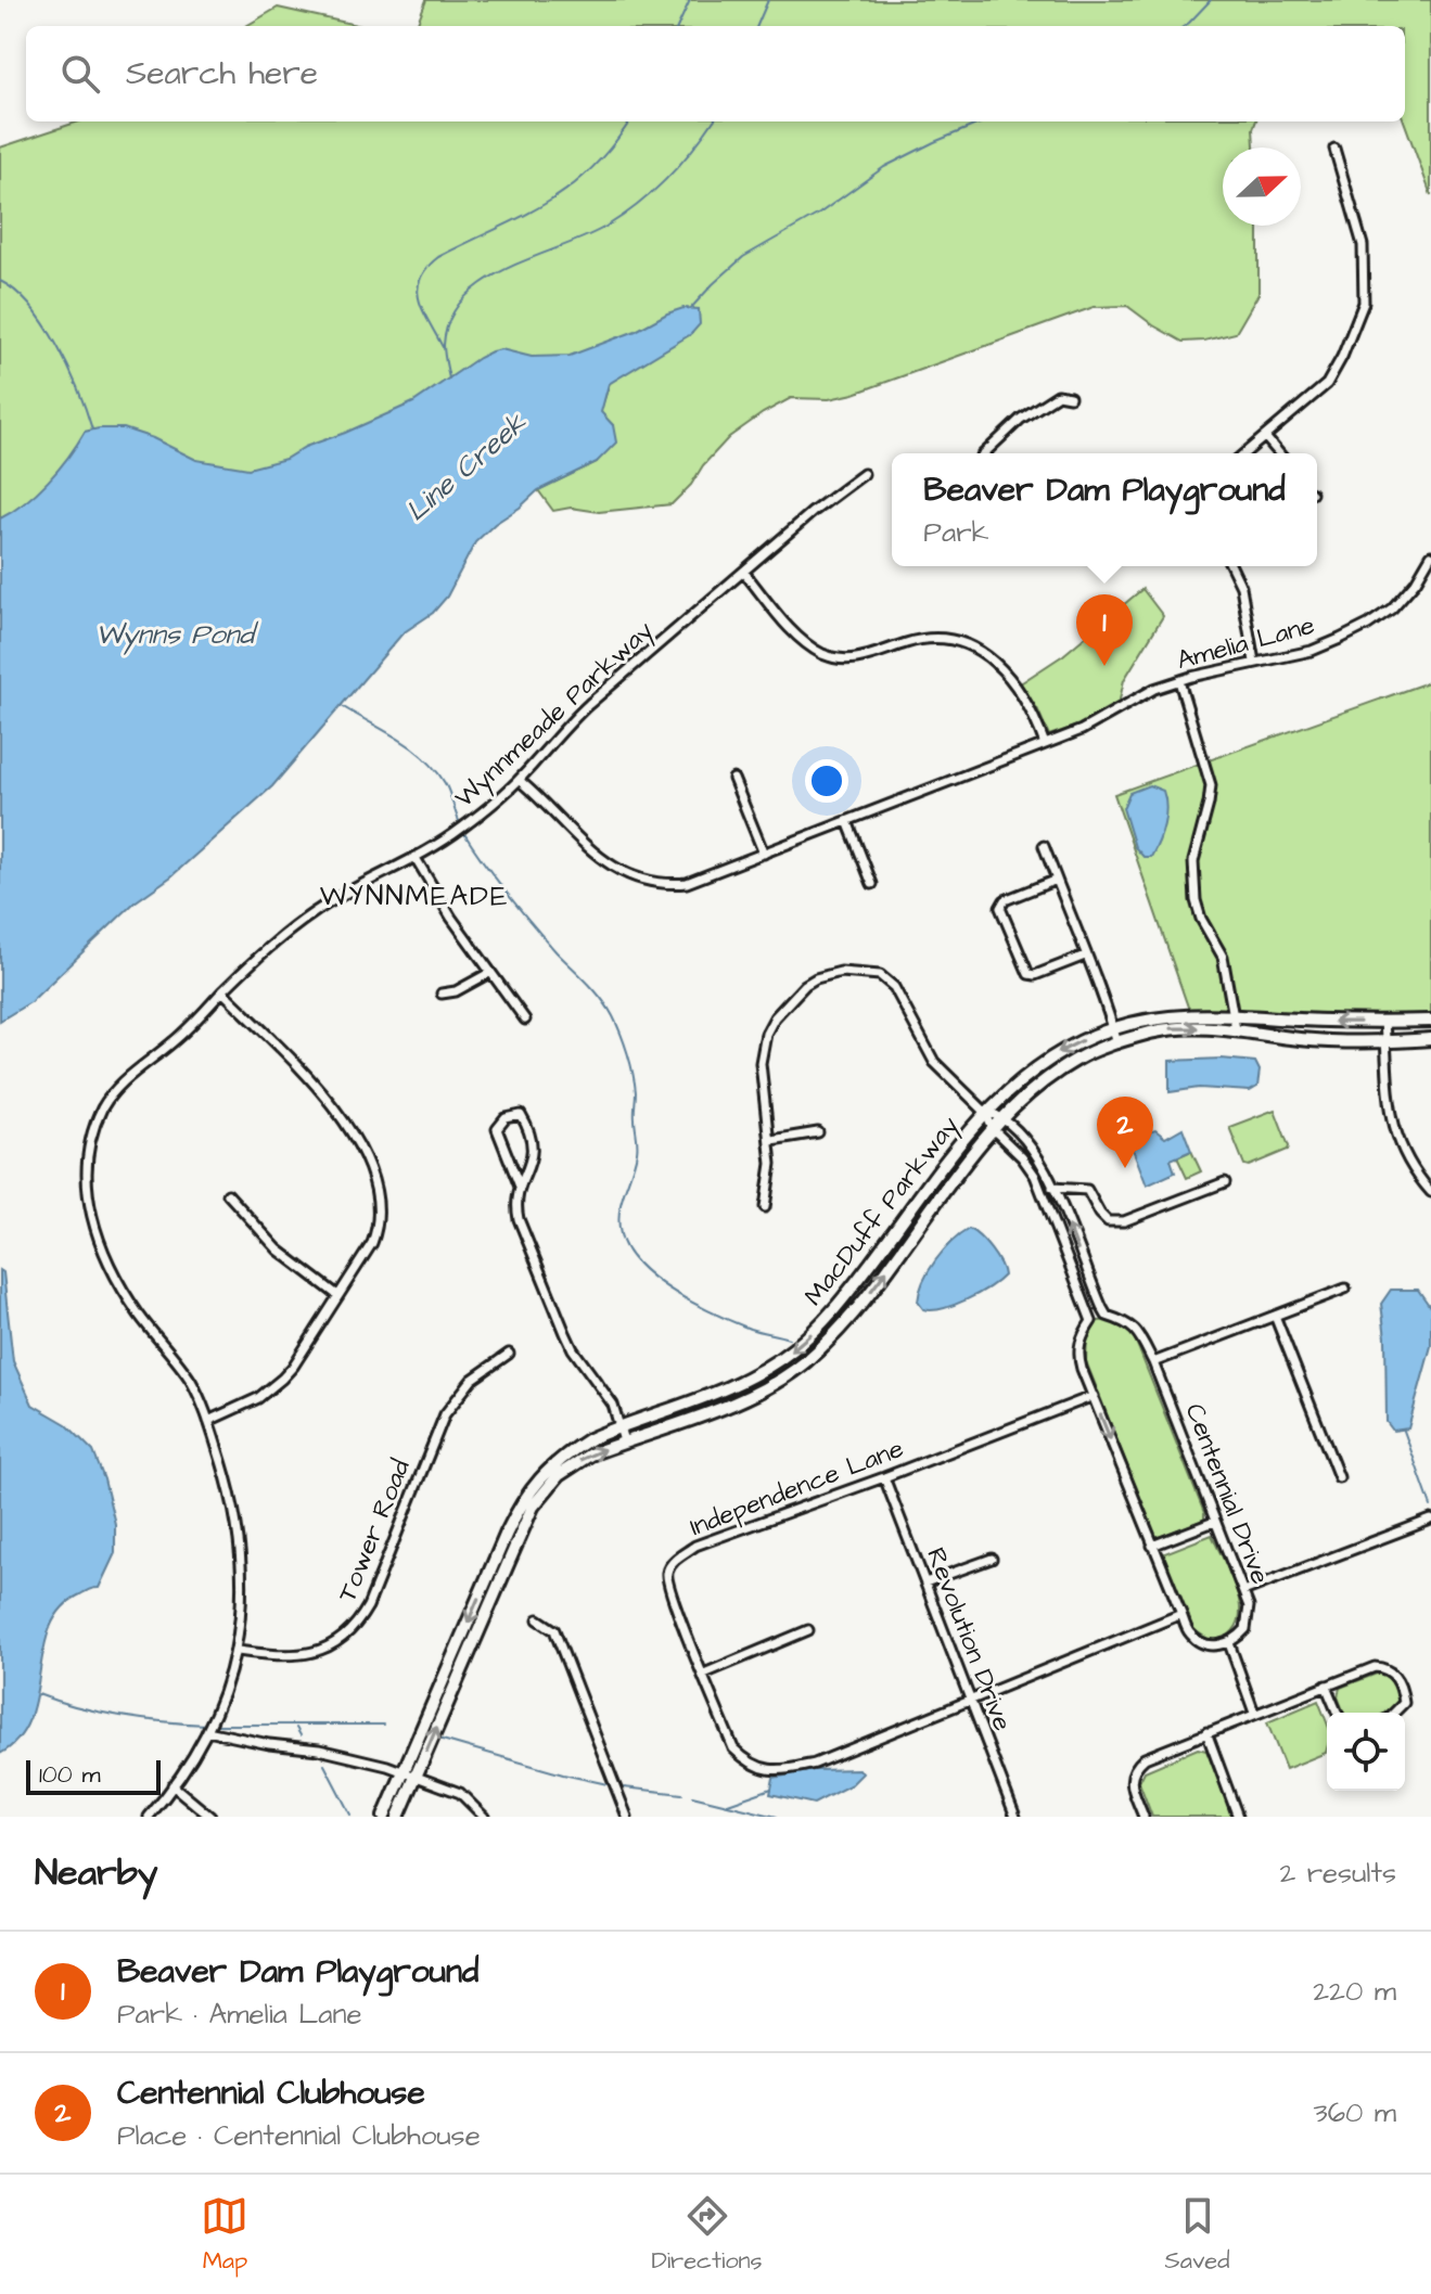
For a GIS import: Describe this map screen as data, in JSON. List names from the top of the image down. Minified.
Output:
{"streets":{"street":["Amelia Lane","Wynnmeade Parkway","MacDuff Parkway","Independence Lane","Centennial Drive","Tower Road","Revolution Drive"]},"crossings":[["Amelia Lane","Wynnmeade Parkway"],["Wynnmeade Parkway","Tower Road"],["Independence Lane","Revolution Drive"]],"districts":["WYNNMEADE"],"water":["Line Creek","Wynns Pond"],"scale_bar":"100 m","north":"right","page":{"search":"Search here","popup":["Beaver Dam Playground","Park"],"pins":["1","2"],"scale":"100 m","heading":["Nearby","2 results"],"list":[{"mark":"1","name":"Beaver Dam Playground","note":"Park · Amelia Lane","value":"220 m"},{"mark":"2","name":"Centennial Clubhouse","note":"Place · Centennial Clubhouse","value":"360 m"}],"nav":["Map","Directions","Saved"]}}
